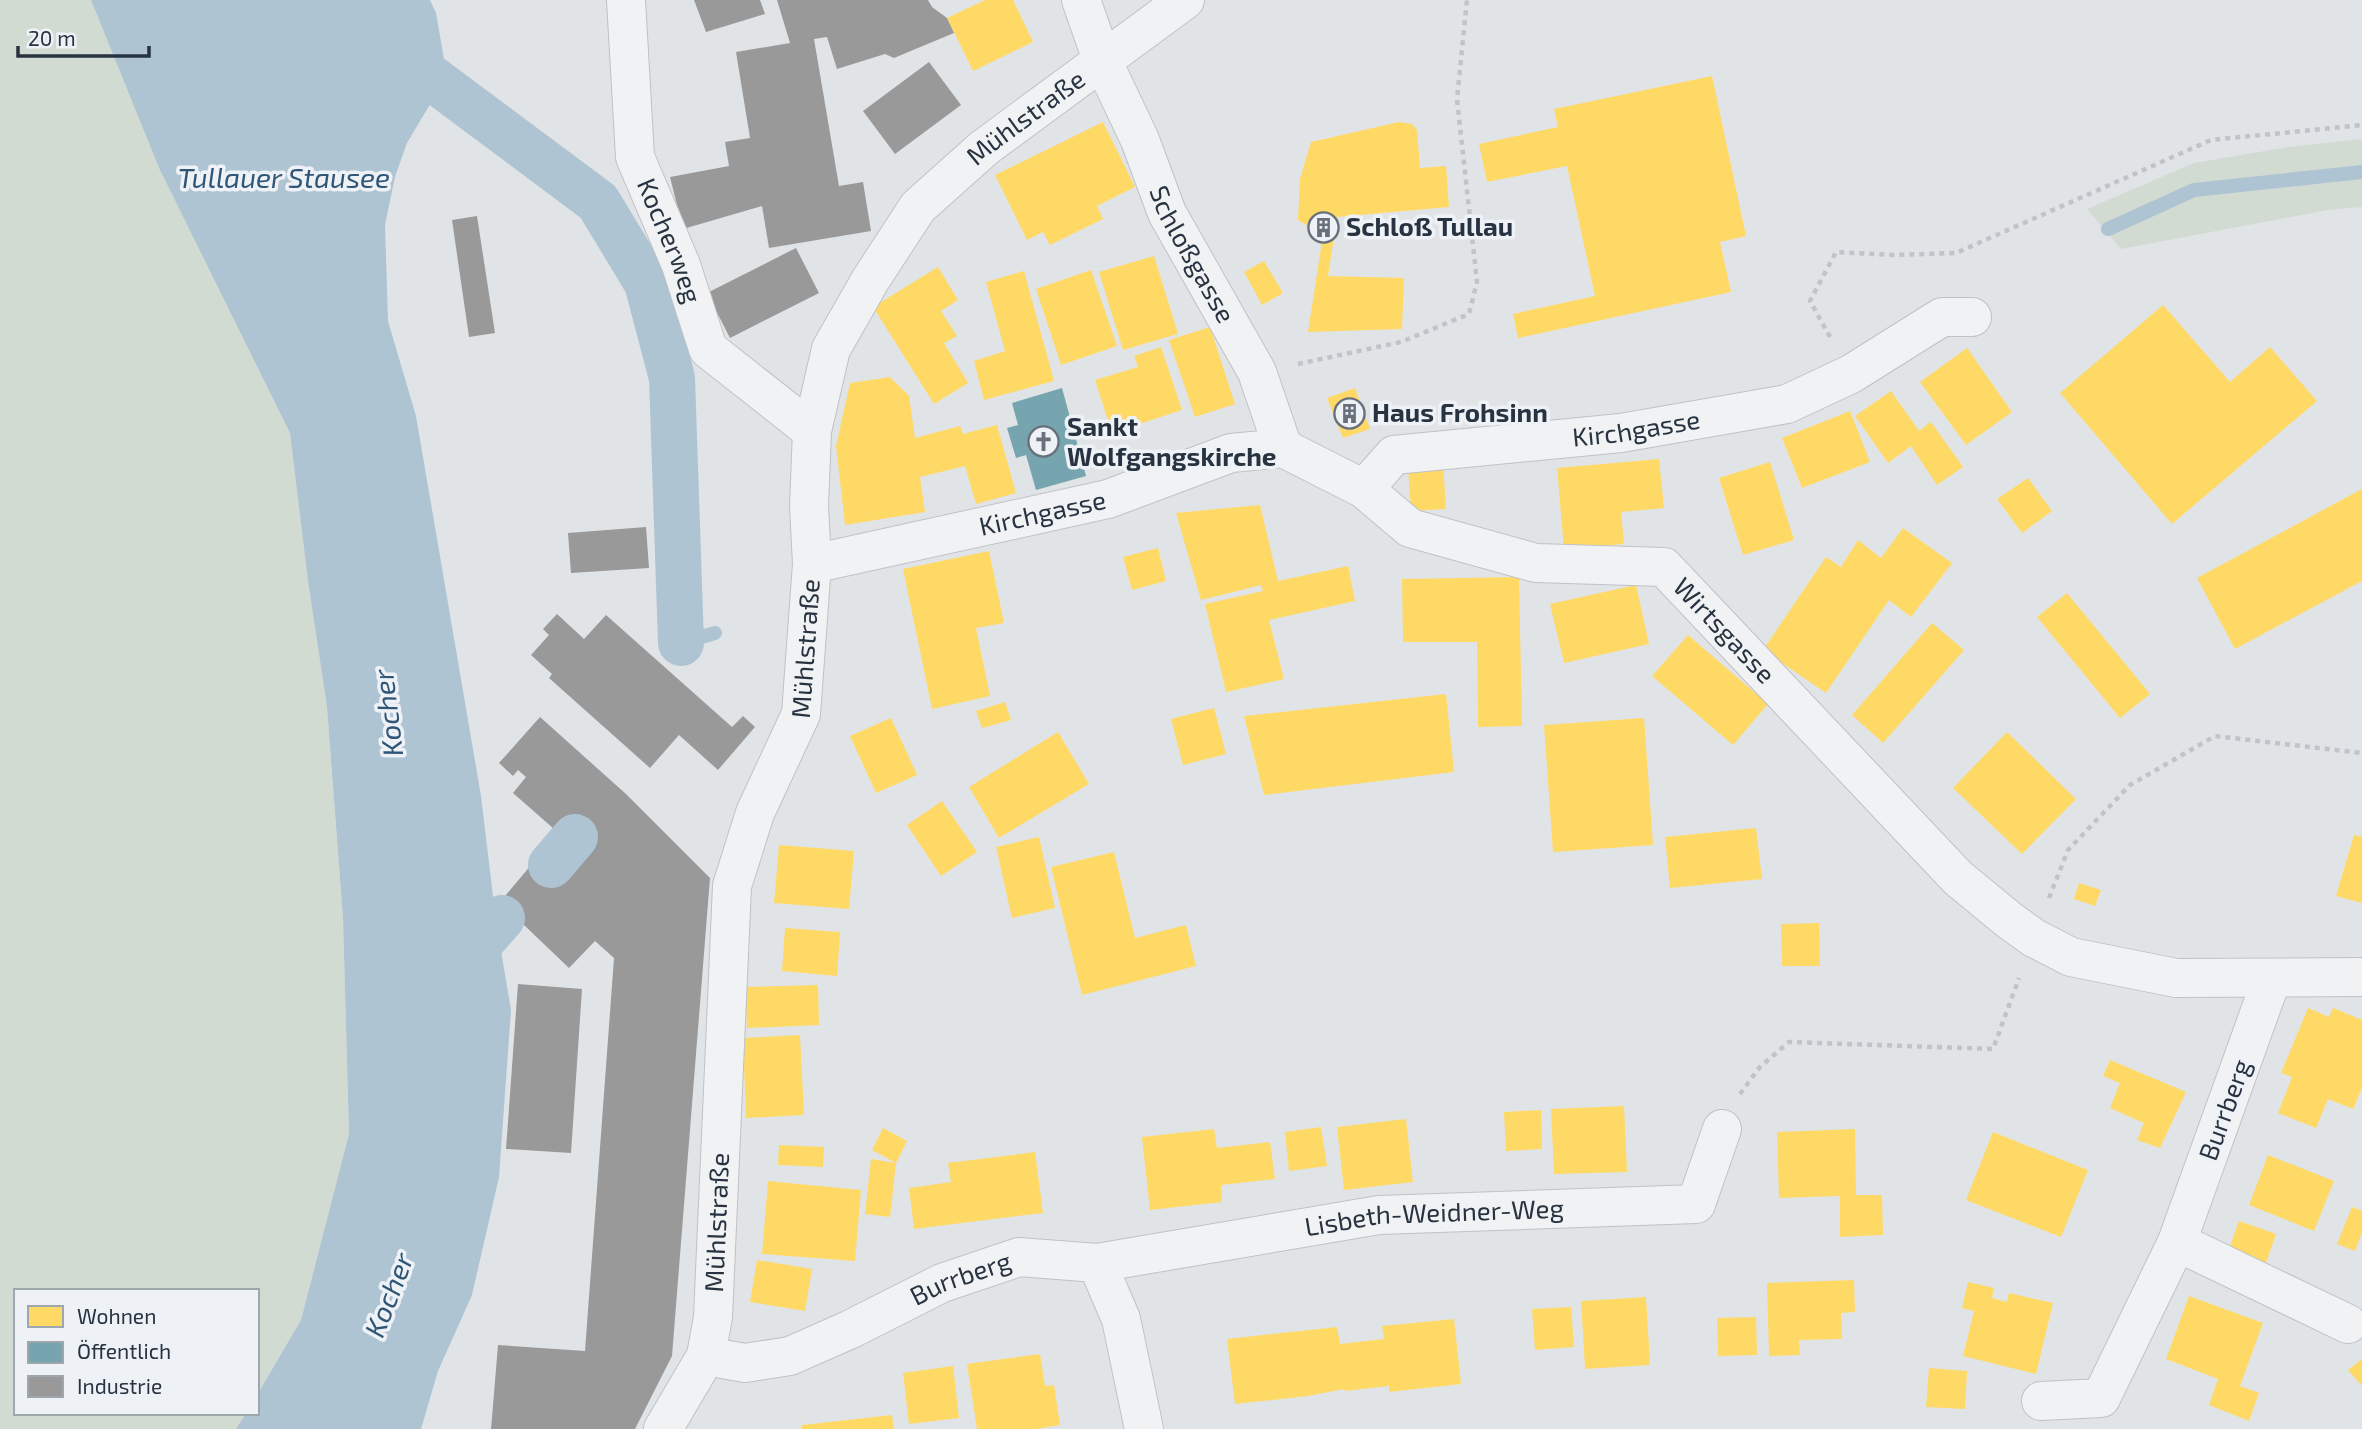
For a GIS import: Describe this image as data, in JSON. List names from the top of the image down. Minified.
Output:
{"streets":{"street":["Mühlstraße","Kocherweg","Schloßgasse","Kirchgasse","Wirtsgasse","Burrberg","Lisbeth-Weidner-Weg"]},"crossings":[["Mühlstraße","Kocherweg"],["Mühlstraße","Schloßgasse"],["Mühlstraße","Kirchgasse"],["Mühlstraße","Burrberg"],["Schloßgasse","Kirchgasse"],["Kirchgasse","Wirtsgasse"],["Burrberg","Lisbeth-Weidner-Weg"]],"water":["Tullauer Stausee","Kocher"],"places":{"building":["Schloß Tullau","Haus Frohsinn"],"church":["Sankt Wolfgangskirche"]},"legend":["Wohnen","Öffentlich","Industrie"],"scale_bar":"20 m"}
